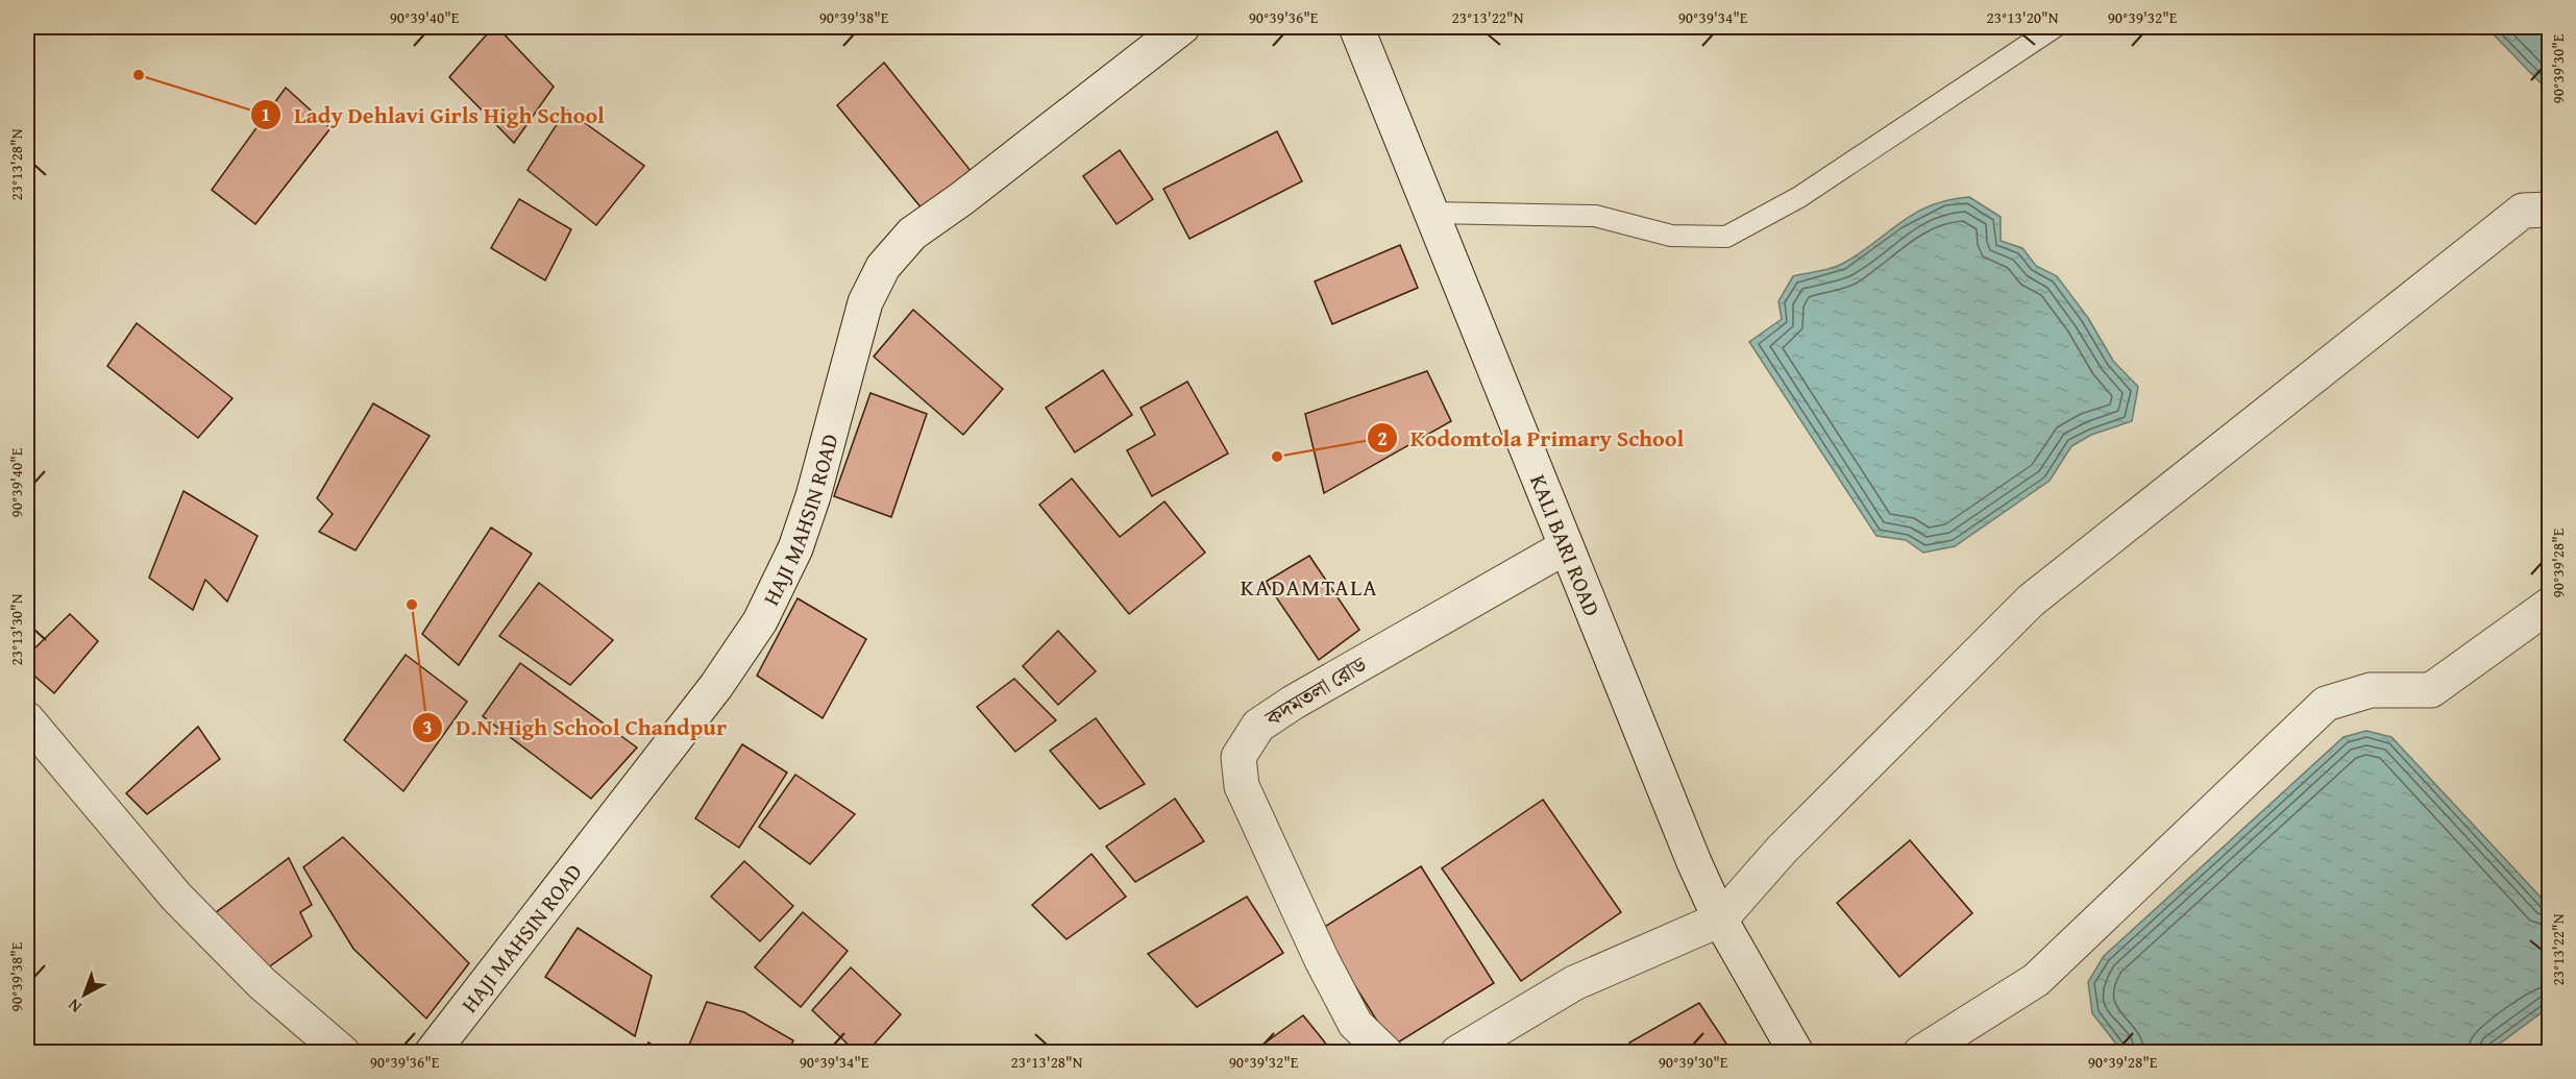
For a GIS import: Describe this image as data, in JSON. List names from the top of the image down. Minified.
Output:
{"streets":{"street":["HAJI MAHSIN ROAD","KALI BARI ROAD","কদমতলা রোড"]},"crossings":[["KALI BARI ROAD","কদমতলা রোড"]],"districts":["KADAMTALA"],"places":["Lady Dehlavi Girls High School","Kodomtola Primary School","D.N.High School Chandpur"],"north":"bottom left","coordinates":["90°39'40\"E","90°39'38\"E","90°39'36\"E","23°13'22\"N","90°39'34\"E","23°13'20\"N","90°39'32\"E","90°39'30\"E","23°13'28\"N","90°39'28\"E","23°13'30\"N"]}
